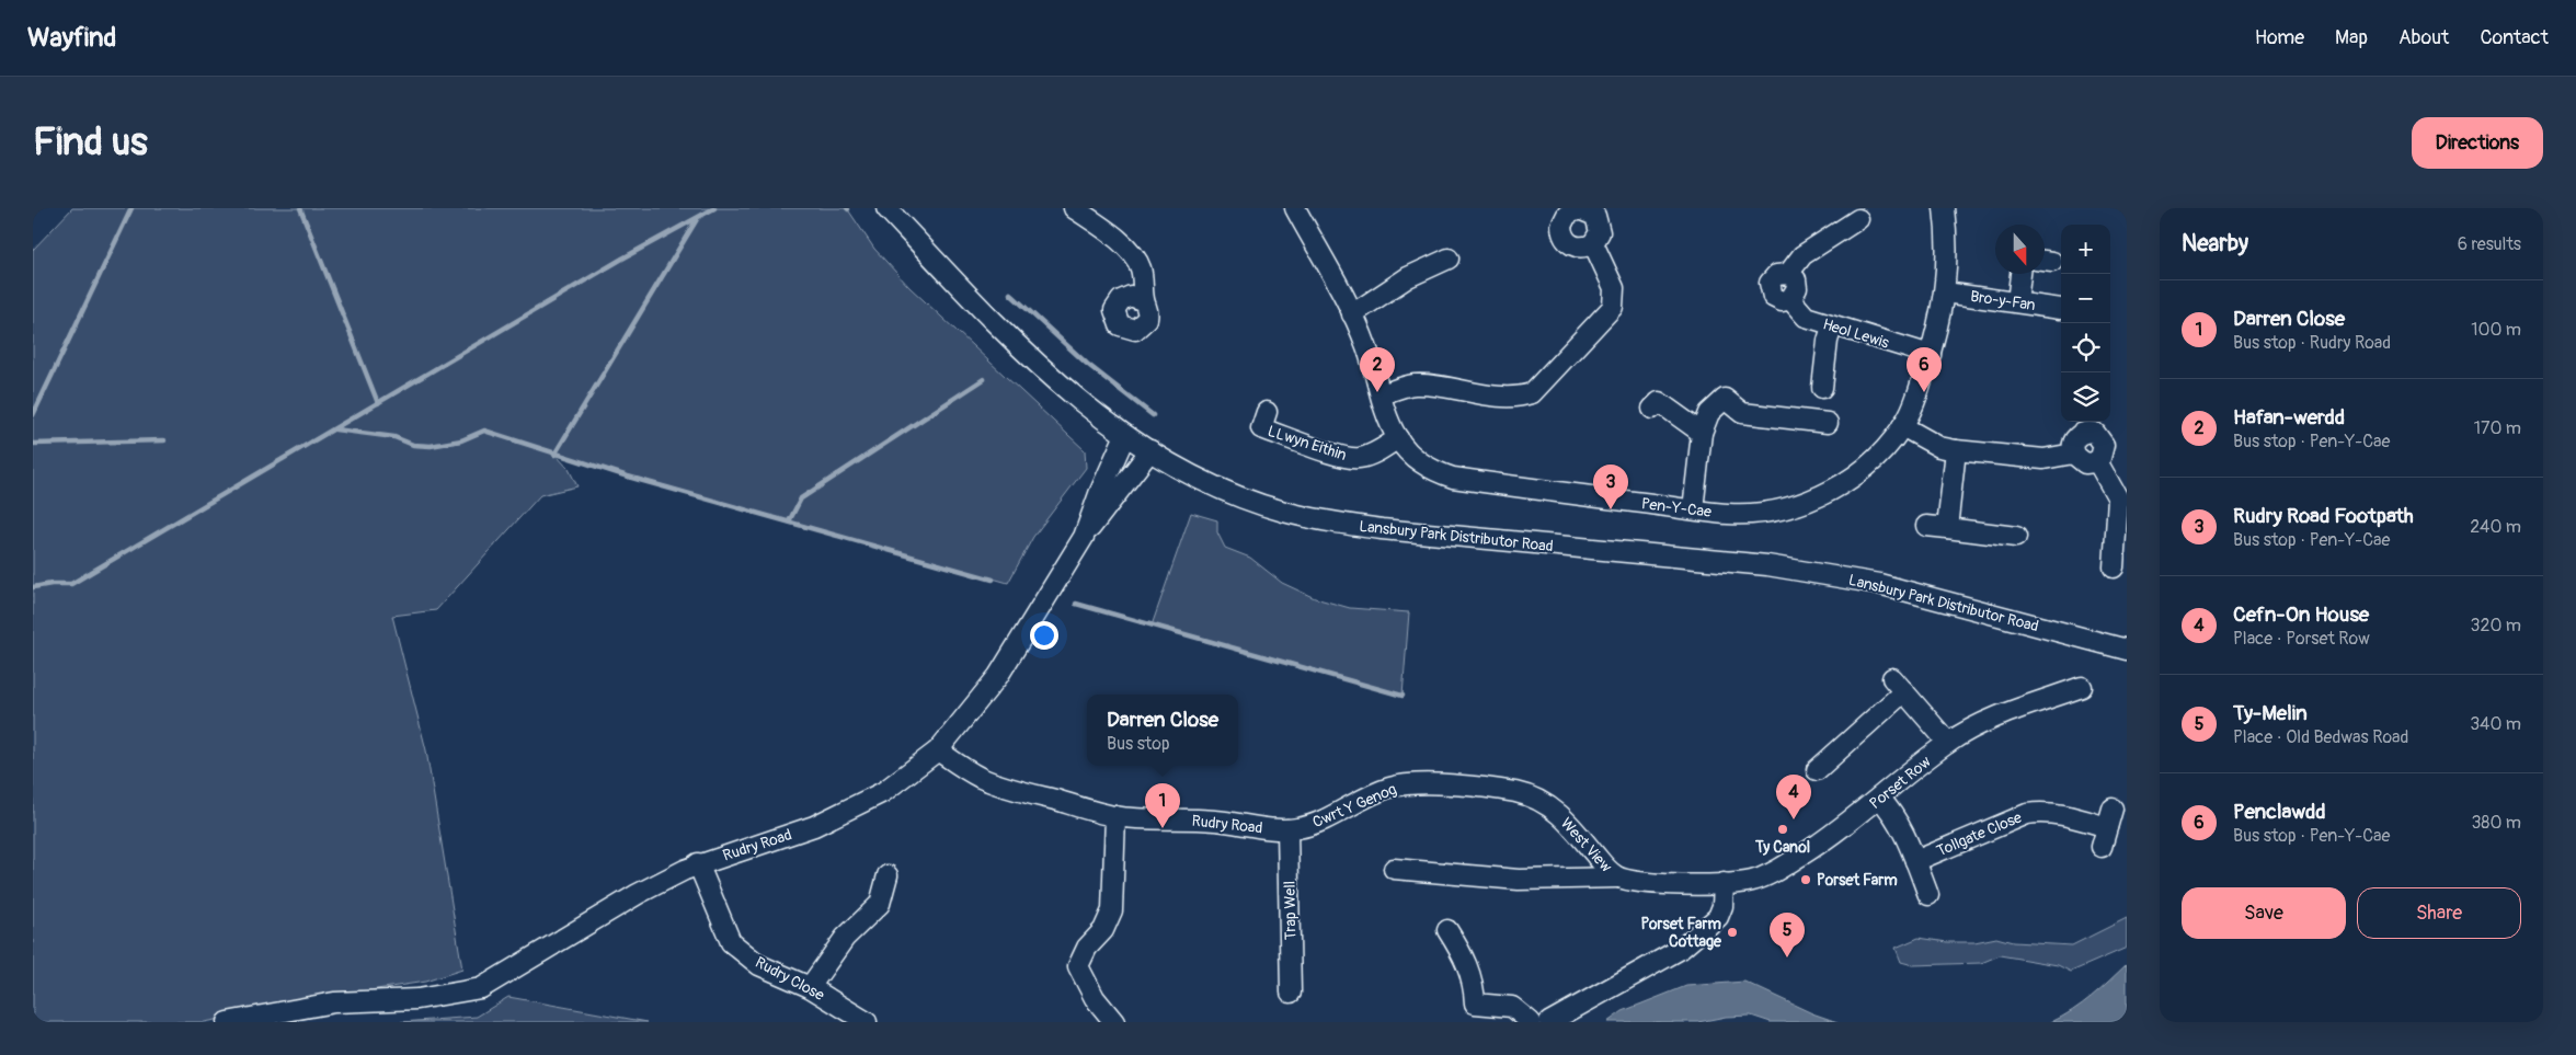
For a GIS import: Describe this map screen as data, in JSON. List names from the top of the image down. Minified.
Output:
{"streets":{"street":["Bro-y-Fan","Heol Lewis","LLwyn Eithin","Pen-Y-Cae","Lansbury Park Distributor Road","Porset Row","Cwrt Y Genog","Rudry Road","Tollgate Close","West View","Trap Well","Rudry Close"]},"crossings":[["Bro-y-Fan","Pen-Y-Cae"],["Heol Lewis","Pen-Y-Cae"],["LLwyn Eithin","Pen-Y-Cae"],["Porset Row","West View"],["Cwrt Y Genog","Rudry Road"],["Cwrt Y Genog","West View"],["Cwrt Y Genog","Trap Well"],["Rudry Road","Trap Well"],["Rudry Road","Rudry Close"]],"places":["Ty Canol","Porset Farm","Porset Farm Cottage"],"north":"bottom","page":{"header":"Wayfind","nav":["Home","Map","About","Contact"],"buttons":["Directions",["Save","Share"]],"title":"Find us","heading":["Nearby","6 results"],"map_buttons":["+","−"],"list":[{"mark":"1","name":"Darren Close","note":"Bus stop · Rudry Road","value":"100 m"},{"mark":"2","name":"Hafan-werdd","note":"Bus stop · Pen-Y-Cae","value":"170 m"},{"mark":"3","name":"Rudry Road Footpath","note":"Bus stop · Pen-Y-Cae","value":"240 m"},{"mark":"4","name":"Cefn-On House","note":"Place · Porset Row","value":"320 m"},{"mark":"5","name":"Ty-Melin","note":"Place · Old Bedwas Road","value":"340 m"},{"mark":"6","name":"Penclawdd","note":"Bus stop · Pen-Y-Cae","value":"380 m"}],"pins":["2","6","3","4","1","5"],"popup":["Darren Close","Bus stop"]}}
